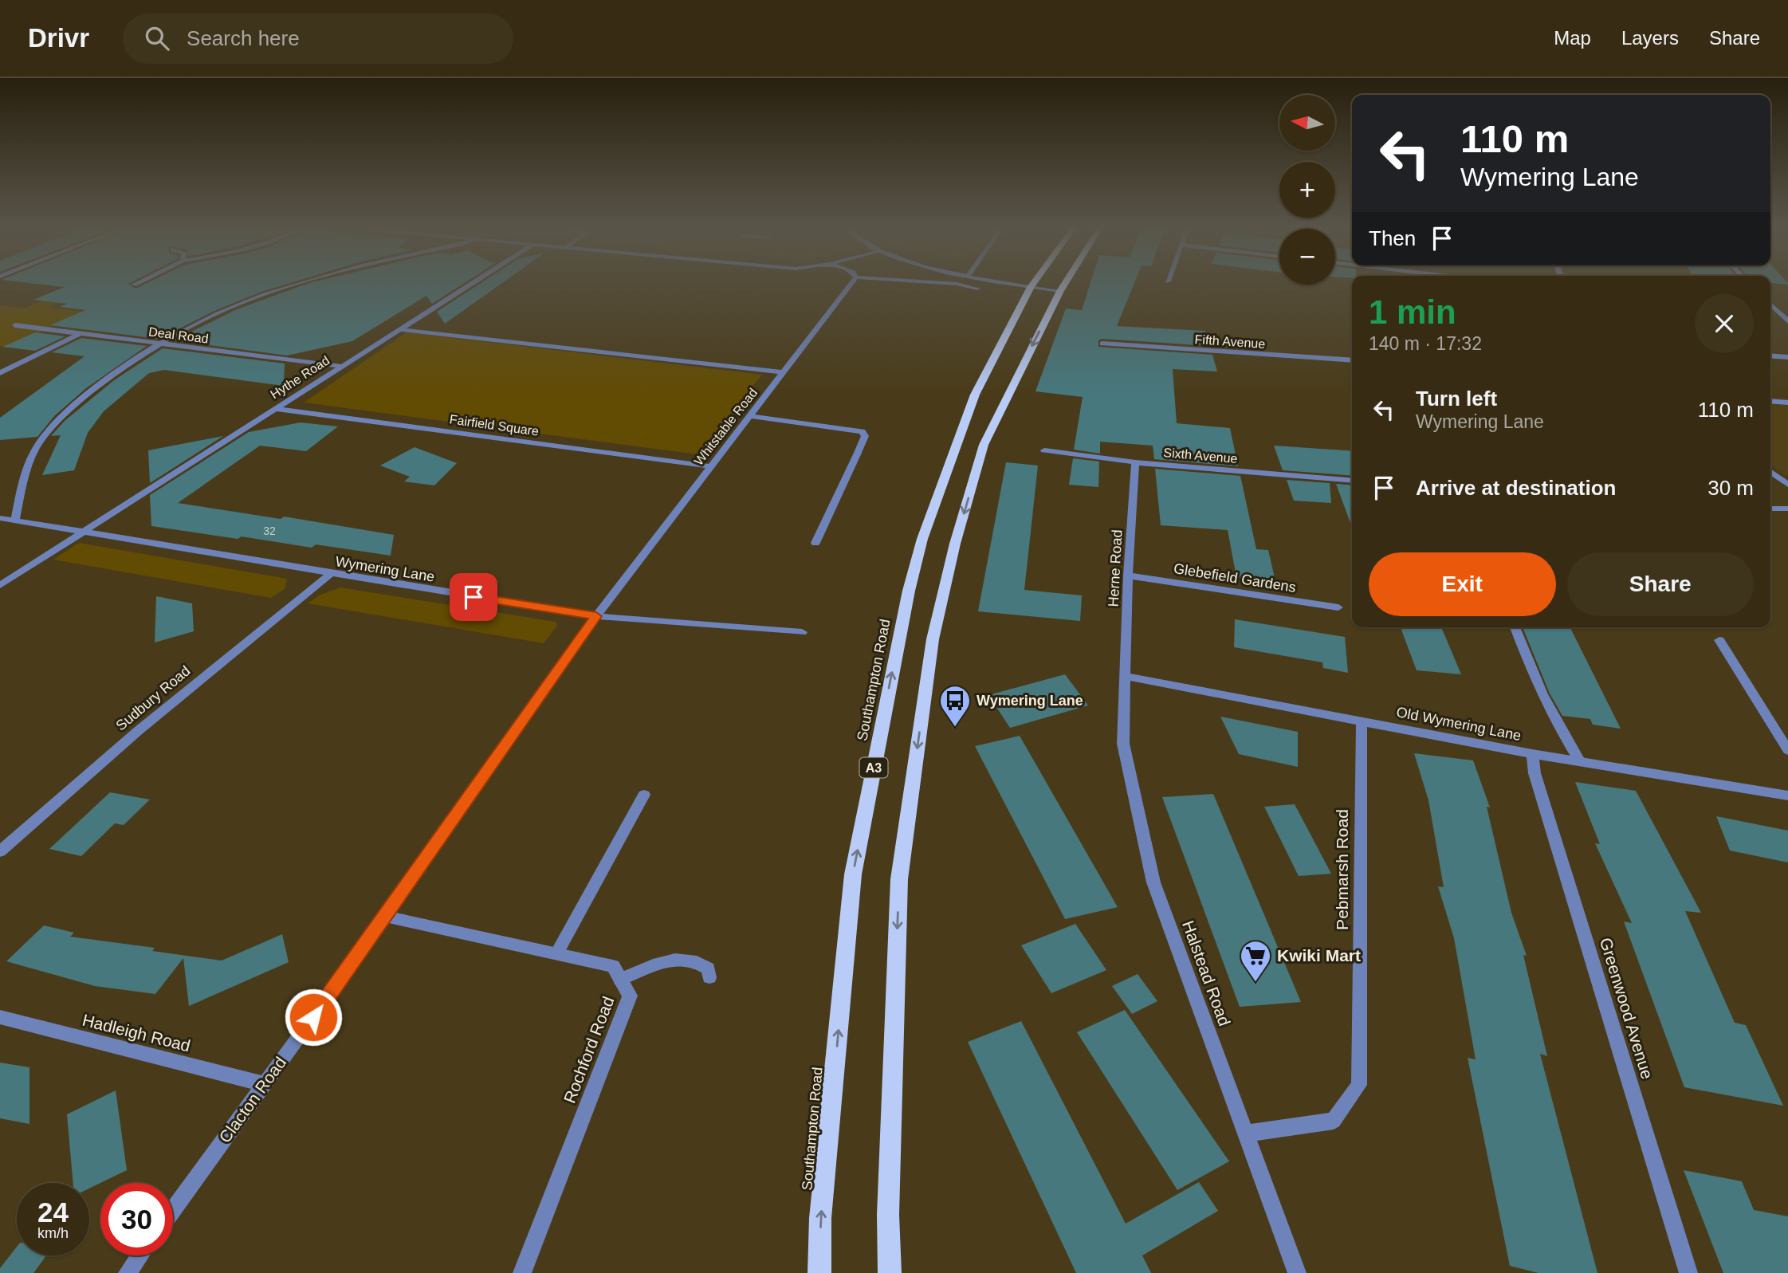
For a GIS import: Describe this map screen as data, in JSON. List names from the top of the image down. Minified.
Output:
{"streets":{"main road":["Southampton Road","A3"],"street":["Deal Road","Fifth Avenue","Hythe Road","Fairfield Square","Whitstable Road","Sixth Avenue","Herne Road","Wymering Lane","Glebefield Gardens","Sudbury Road","Old Wymering Lane","Pebmarsh Road","Halstead Road","Greenwood Avenue","Hadleigh Road","Rochford Road","Clacton Road"]},"crossings":[["Deal Road","Hythe Road"],["Hythe Road","Fairfield Square"],["Hythe Road","Wymering Lane"],["Fairfield Square","Whitstable Road"],["Whitstable Road","Wymering Lane"],["Whitstable Road","Clacton Road"],["Sixth Avenue","Herne Road"],["Herne Road","Glebefield Gardens"],["Herne Road","Old Wymering Lane"],["Herne Road","Halstead Road"],["Wymering Lane","Sudbury Road"],["Wymering Lane","Clacton Road"],["Old Wymering Lane","Pebmarsh Road"],["Old Wymering Lane","Halstead Road"],["Old Wymering Lane","Greenwood Avenue"],["Pebmarsh Road","Halstead Road"],["Hadleigh Road","Clacton Road"],["Rochford Road","Clacton Road"]],"places":{"bus stop":["Wymering Lane"],"supermarket":["Kwiki Mart"]},"house_numbers":["32"],"north":"left","page":{"header":"Drivr","search":"Search here","nav":["Map","Layers","Share"],"map_buttons":["+","−"],"turn":["110 m","Wymering Lane"],"then":"Then","heading":["1 min","140 m · 17:32"],"list":[{"name":"Turn left","note":"Wymering Lane","value":"110 m"},{"name":"Arrive at destination","value":"30 m"}],"buttons":["Exit","Share"],"speed":"24 km/h","limit":"30"}}
